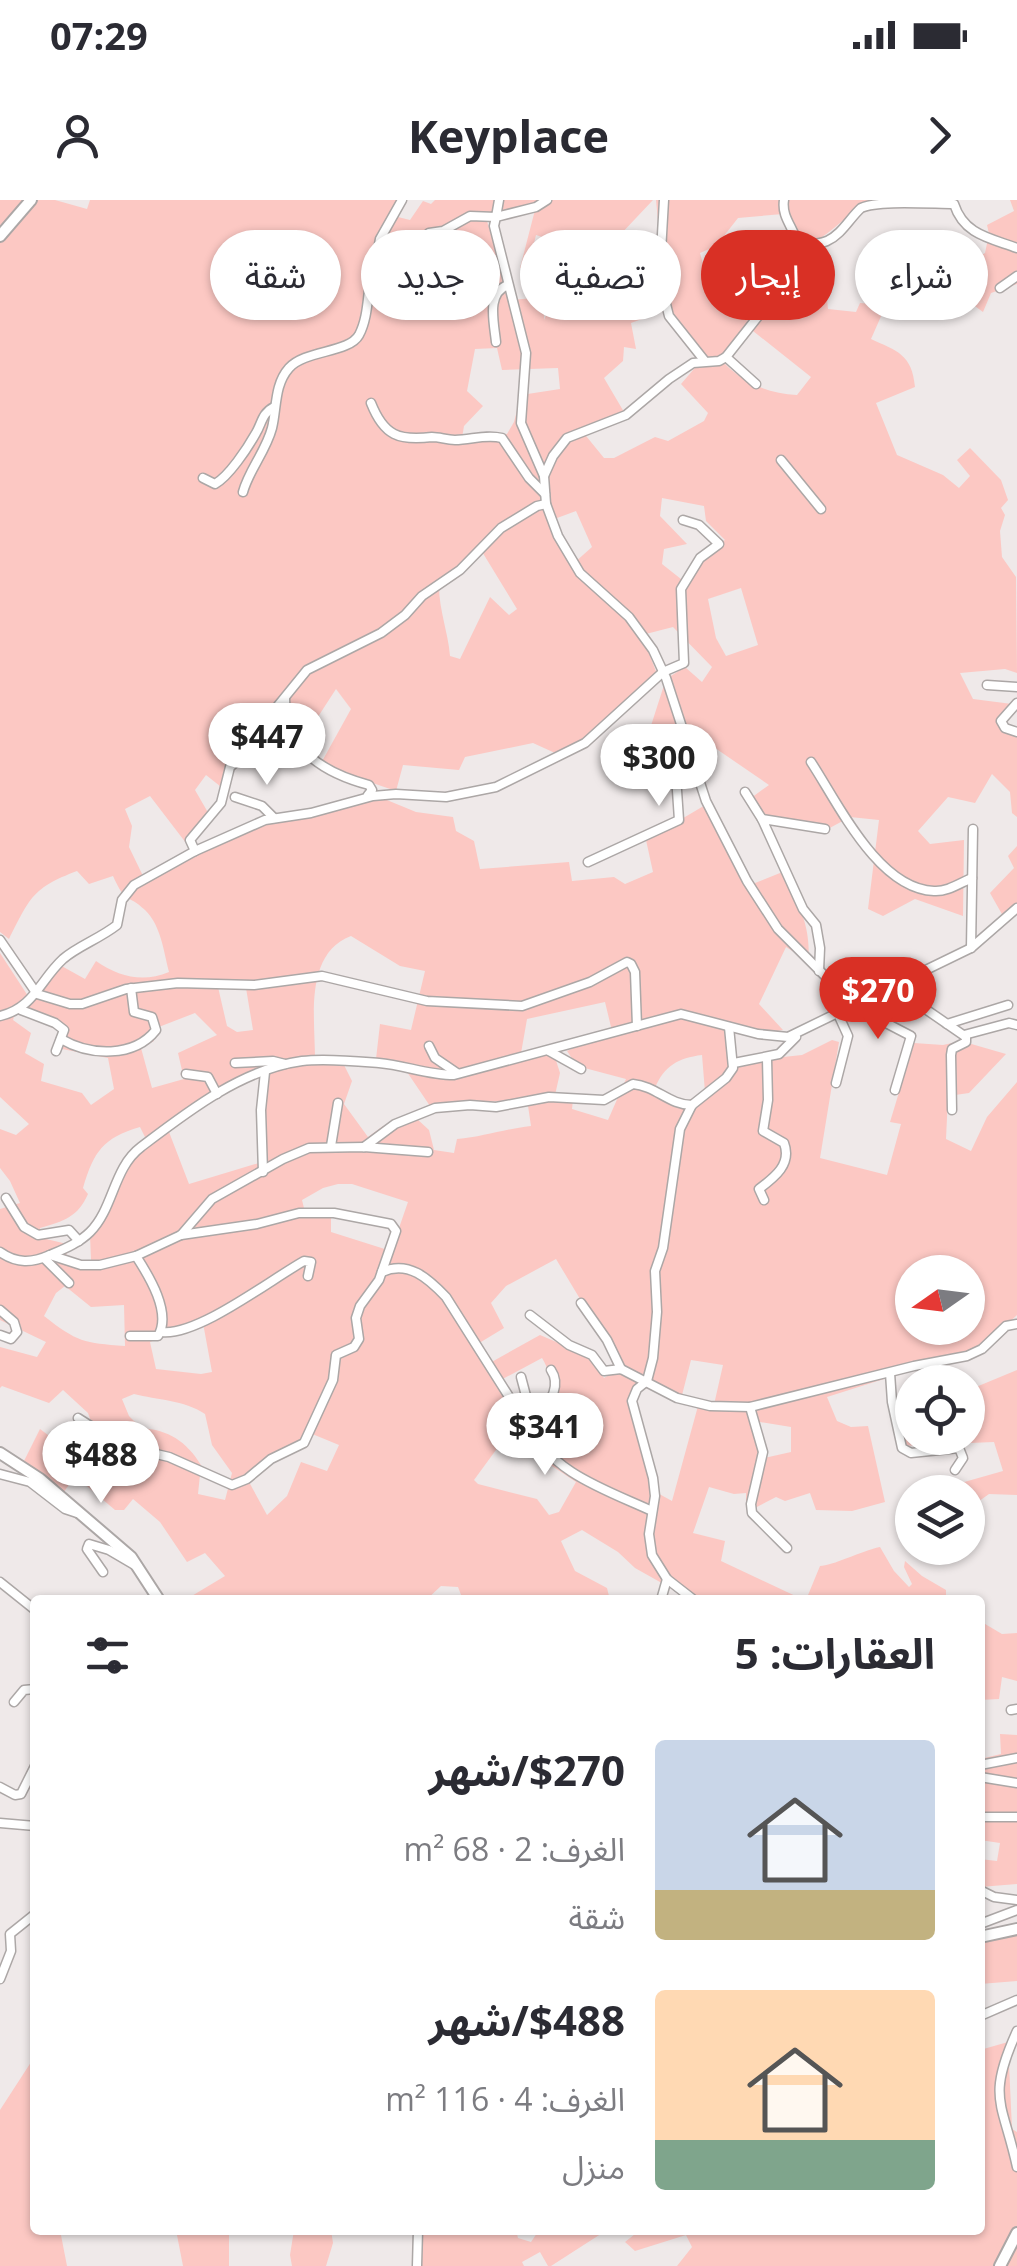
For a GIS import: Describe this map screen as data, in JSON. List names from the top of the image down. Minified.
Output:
{"north":"left","page":{"status":"07:29","header":"Keyplace","chip":["شراء","إيجار","تصفية","جديد","شقة"],"price":["$447","$300","$270","$341","$488"],"heading":"العقارات: 5","list":[{"name":"$270/شهر","note":"الغرف: 2 · 68 m² · شقة"},{"name":"$488/شهر","note":"الغرف: 4 · 116 m² · منزل"}]}}
